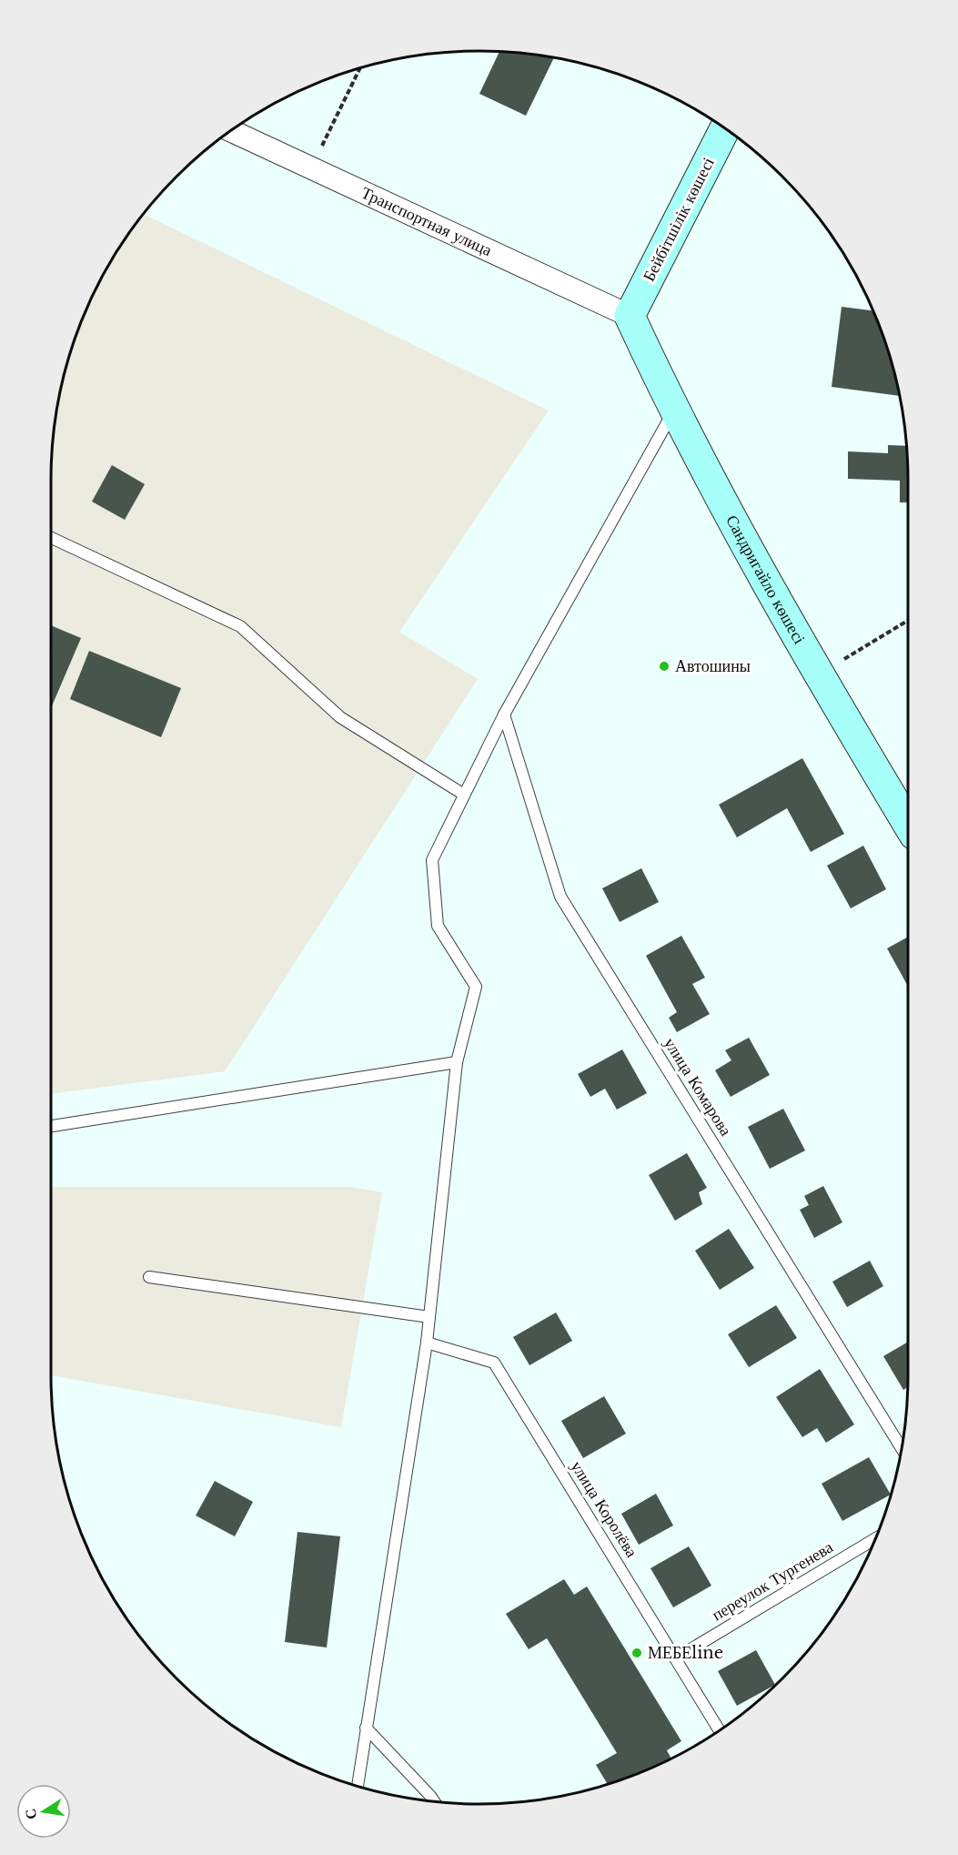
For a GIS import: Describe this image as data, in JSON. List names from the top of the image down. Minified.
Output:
{"streets":{"street":["Бейбітшілік көшесі","Транспортная улица","Сандригайло көшесі"],"lane":["улица Комарова","улица Королёва","переулок Тургенева"]},"crossings":[["Бейбітшілік көшесі","Транспортная улица"],["Бейбітшілік көшесі","Сандригайло көшесі"],["Транспортная улица","Сандригайло көшесі"],["улица Королёва","переулок Тургенева"]],"places":["Автошины","МЕБЕline"],"north":"left"}
